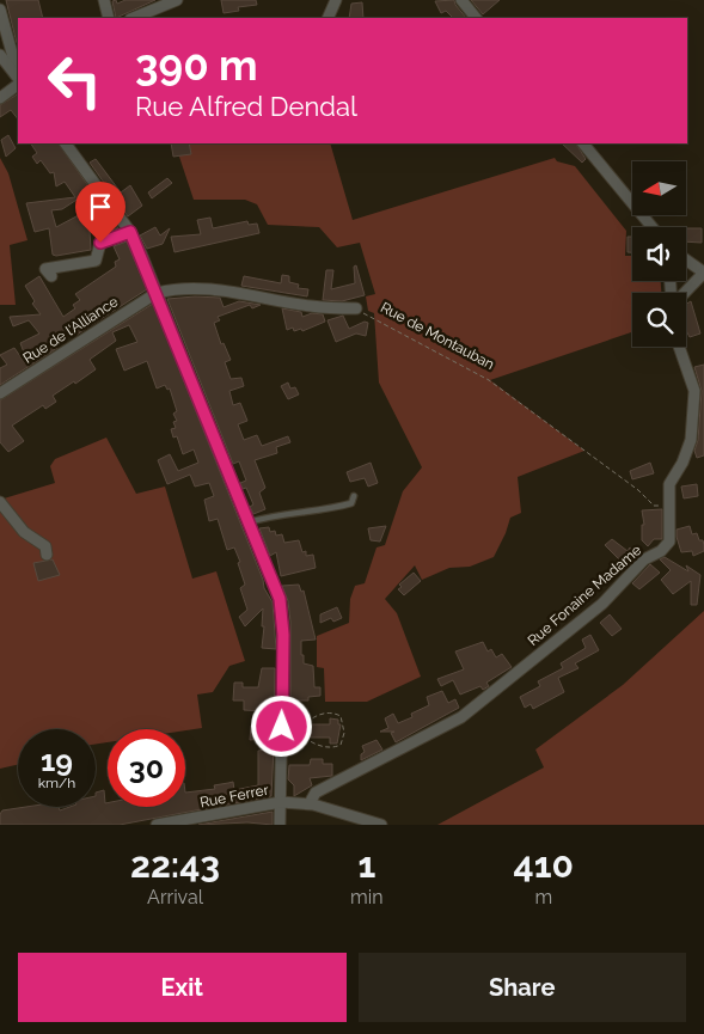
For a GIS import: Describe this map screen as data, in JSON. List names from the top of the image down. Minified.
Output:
{"streets":{"street":["Rue de l'Alliance","Rue de Montauban","Rue Fonaine Madame","Rue Ferrer"]},"crossings":[["Rue de l'Alliance","Rue de Montauban"],["Rue de Montauban","Rue Fonaine Madame"],["Rue Fonaine Madame","Rue Ferrer"]],"north":"left","page":{"turn":["390 m","Rue Alfred Dendal"],"speed":"19 km/h","limit":"30","eta":["22:43","Arrival","1","min","410","m"],"buttons":["Exit","Share"]}}
